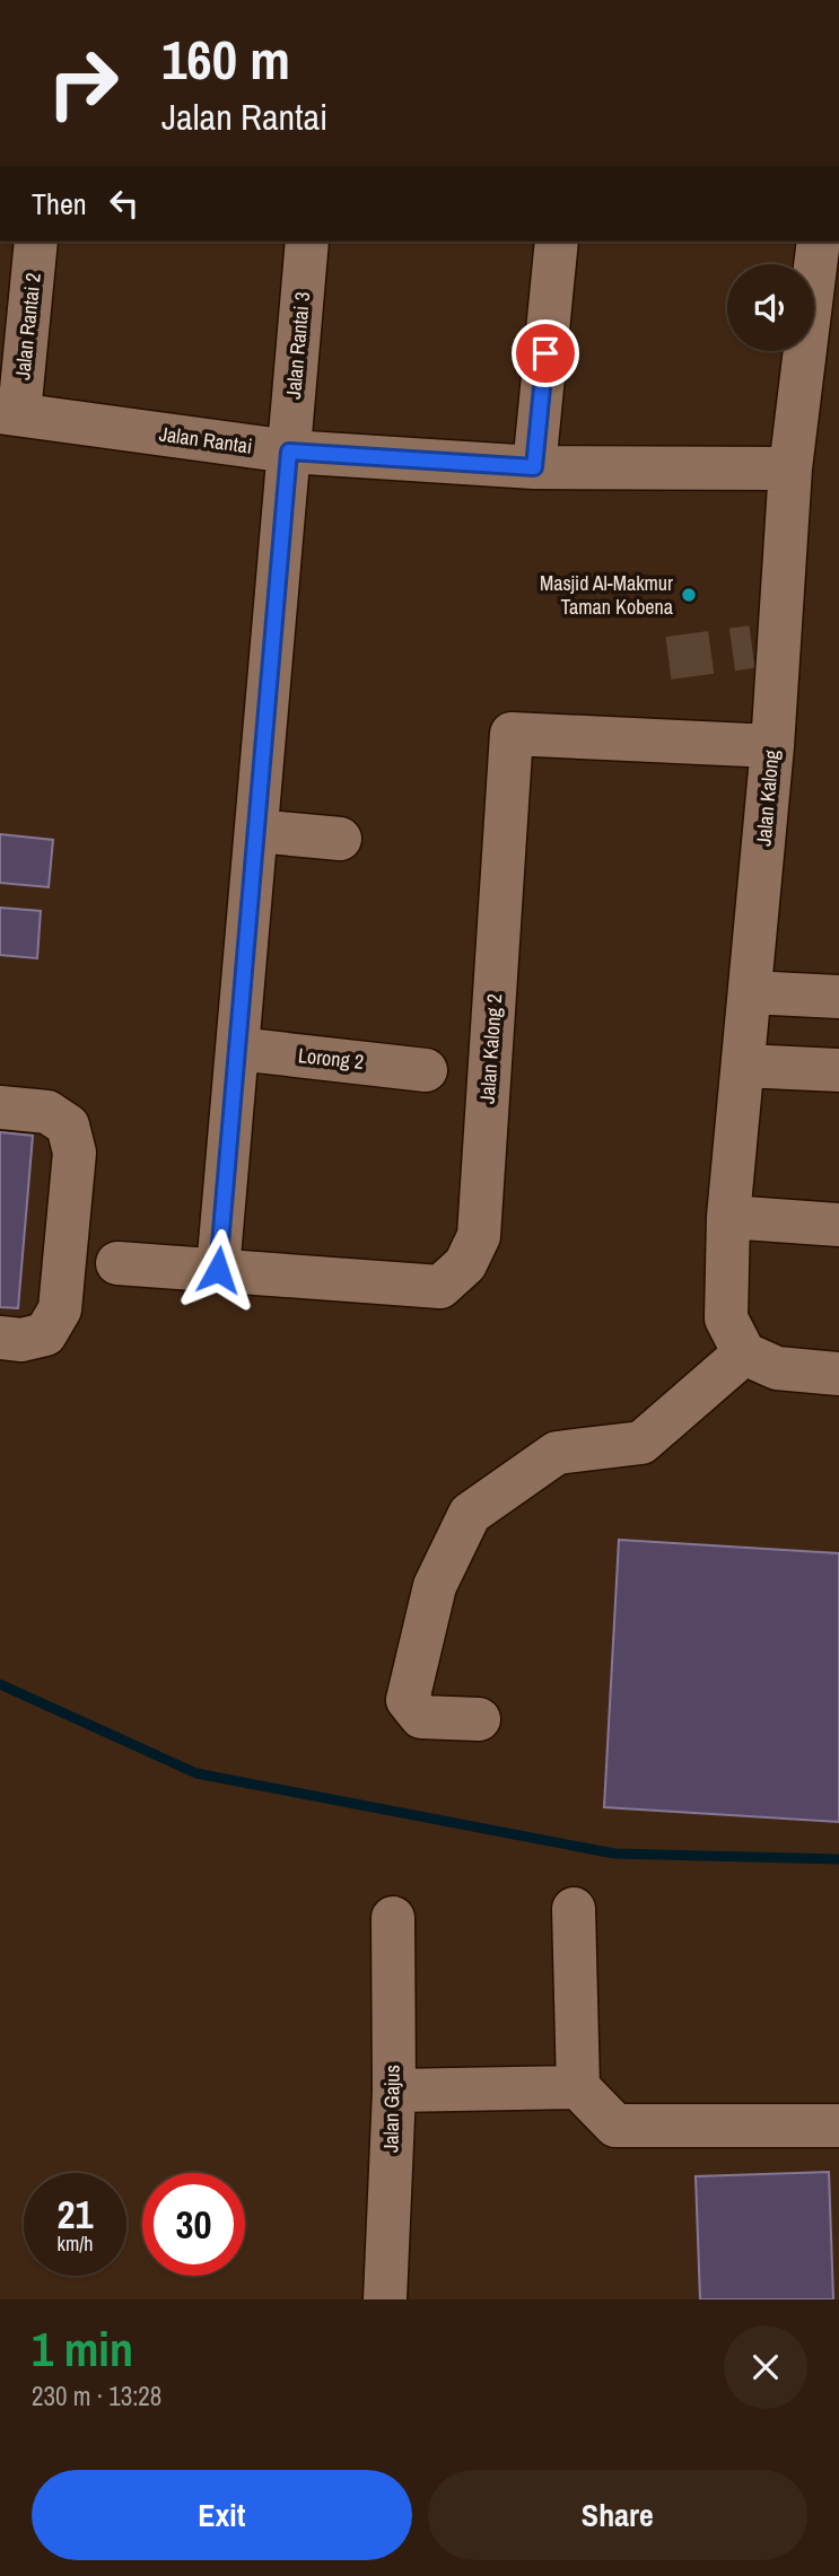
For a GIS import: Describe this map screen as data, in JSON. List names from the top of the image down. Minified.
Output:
{"streets":{"street":["Jalan Rantai 2","Jalan Rantai 3","Jalan Rantai","Jalan Kalong","Jalan Kalong 2","Lorong 2","Jalan Gajus"]},"crossings":[["Jalan Rantai 2","Jalan Rantai"],["Jalan Rantai 3","Jalan Rantai"],["Jalan Rantai 3","Jalan Kalong 2"],["Jalan Rantai 3","Lorong 2"],["Jalan Rantai","Jalan Kalong"],["Jalan Kalong","Jalan Kalong 2"]],"places":["Masjid Al-Makmur Taman Kobena"],"page":{"turn":["160 m","Jalan Rantai"],"then":"Then","speed":"21 km/h","limit":"30","heading":["1 min","230 m · 13:28"],"buttons":["Exit","Share"]}}
